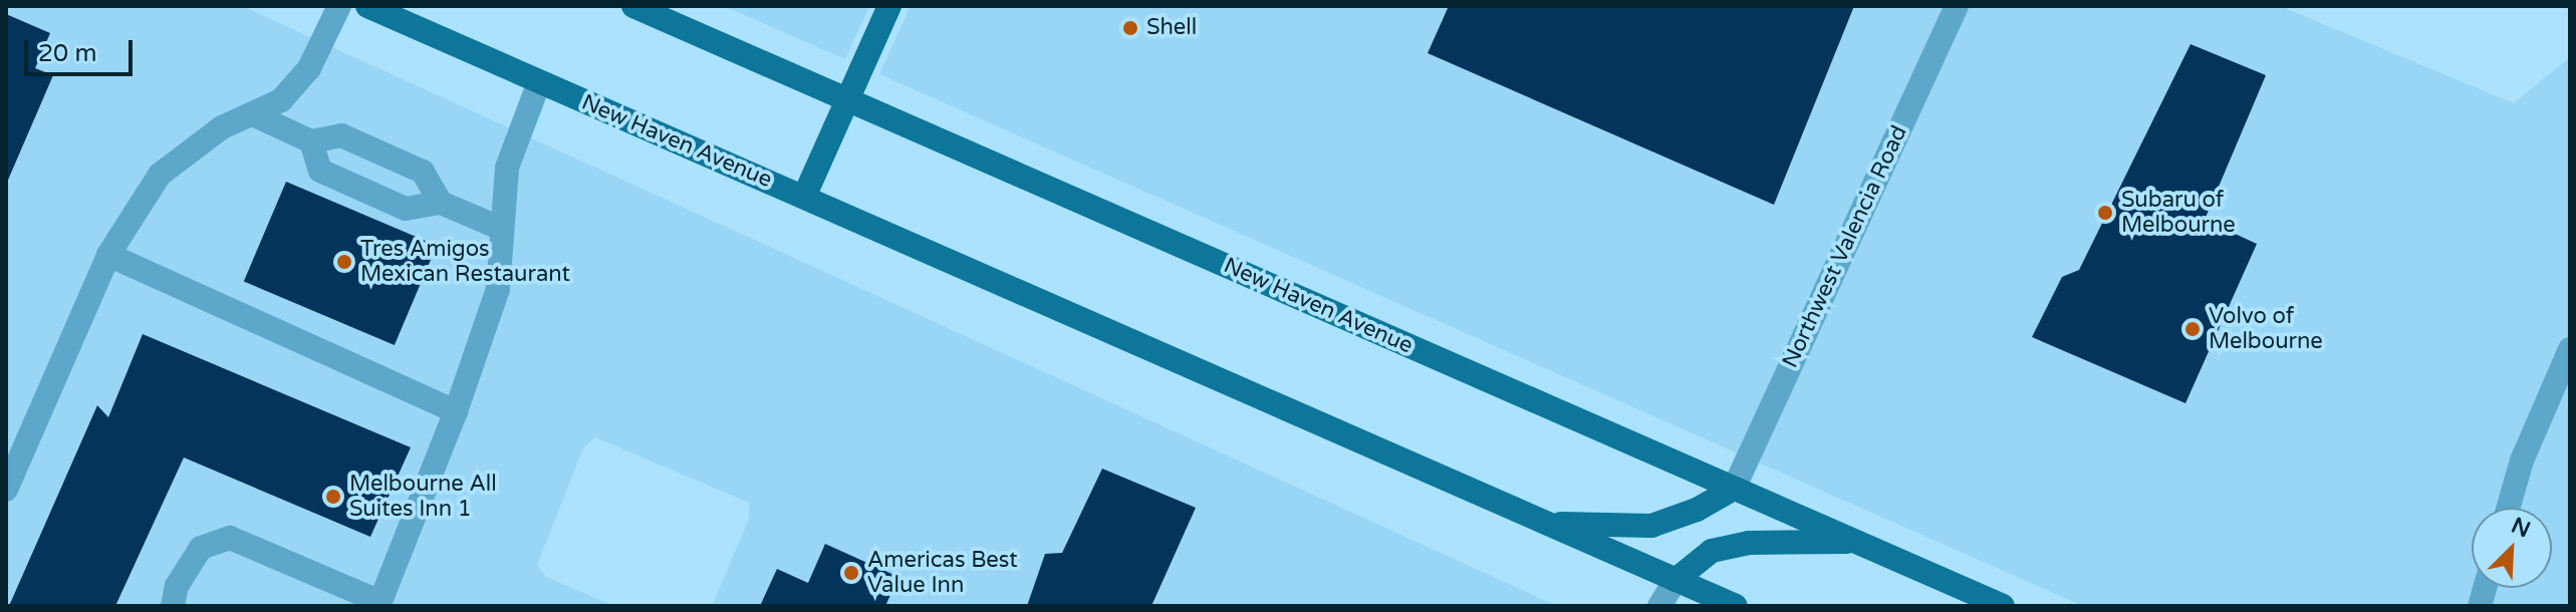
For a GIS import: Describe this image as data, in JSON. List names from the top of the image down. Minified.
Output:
{"streets":{"main road":["New Haven Avenue"],"street":["Northwest Valencia Road"]},"crossings":[["New Haven Avenue","Northwest Valencia Road"]],"places":["Shell","Subaru of Melbourne","Tres Amigos Mexican Restaurant","Volvo of Melbourne","Melbourne All Suites Inn 1","Americas Best Value Inn"],"scale_bar":"20 m","north":"top right"}
